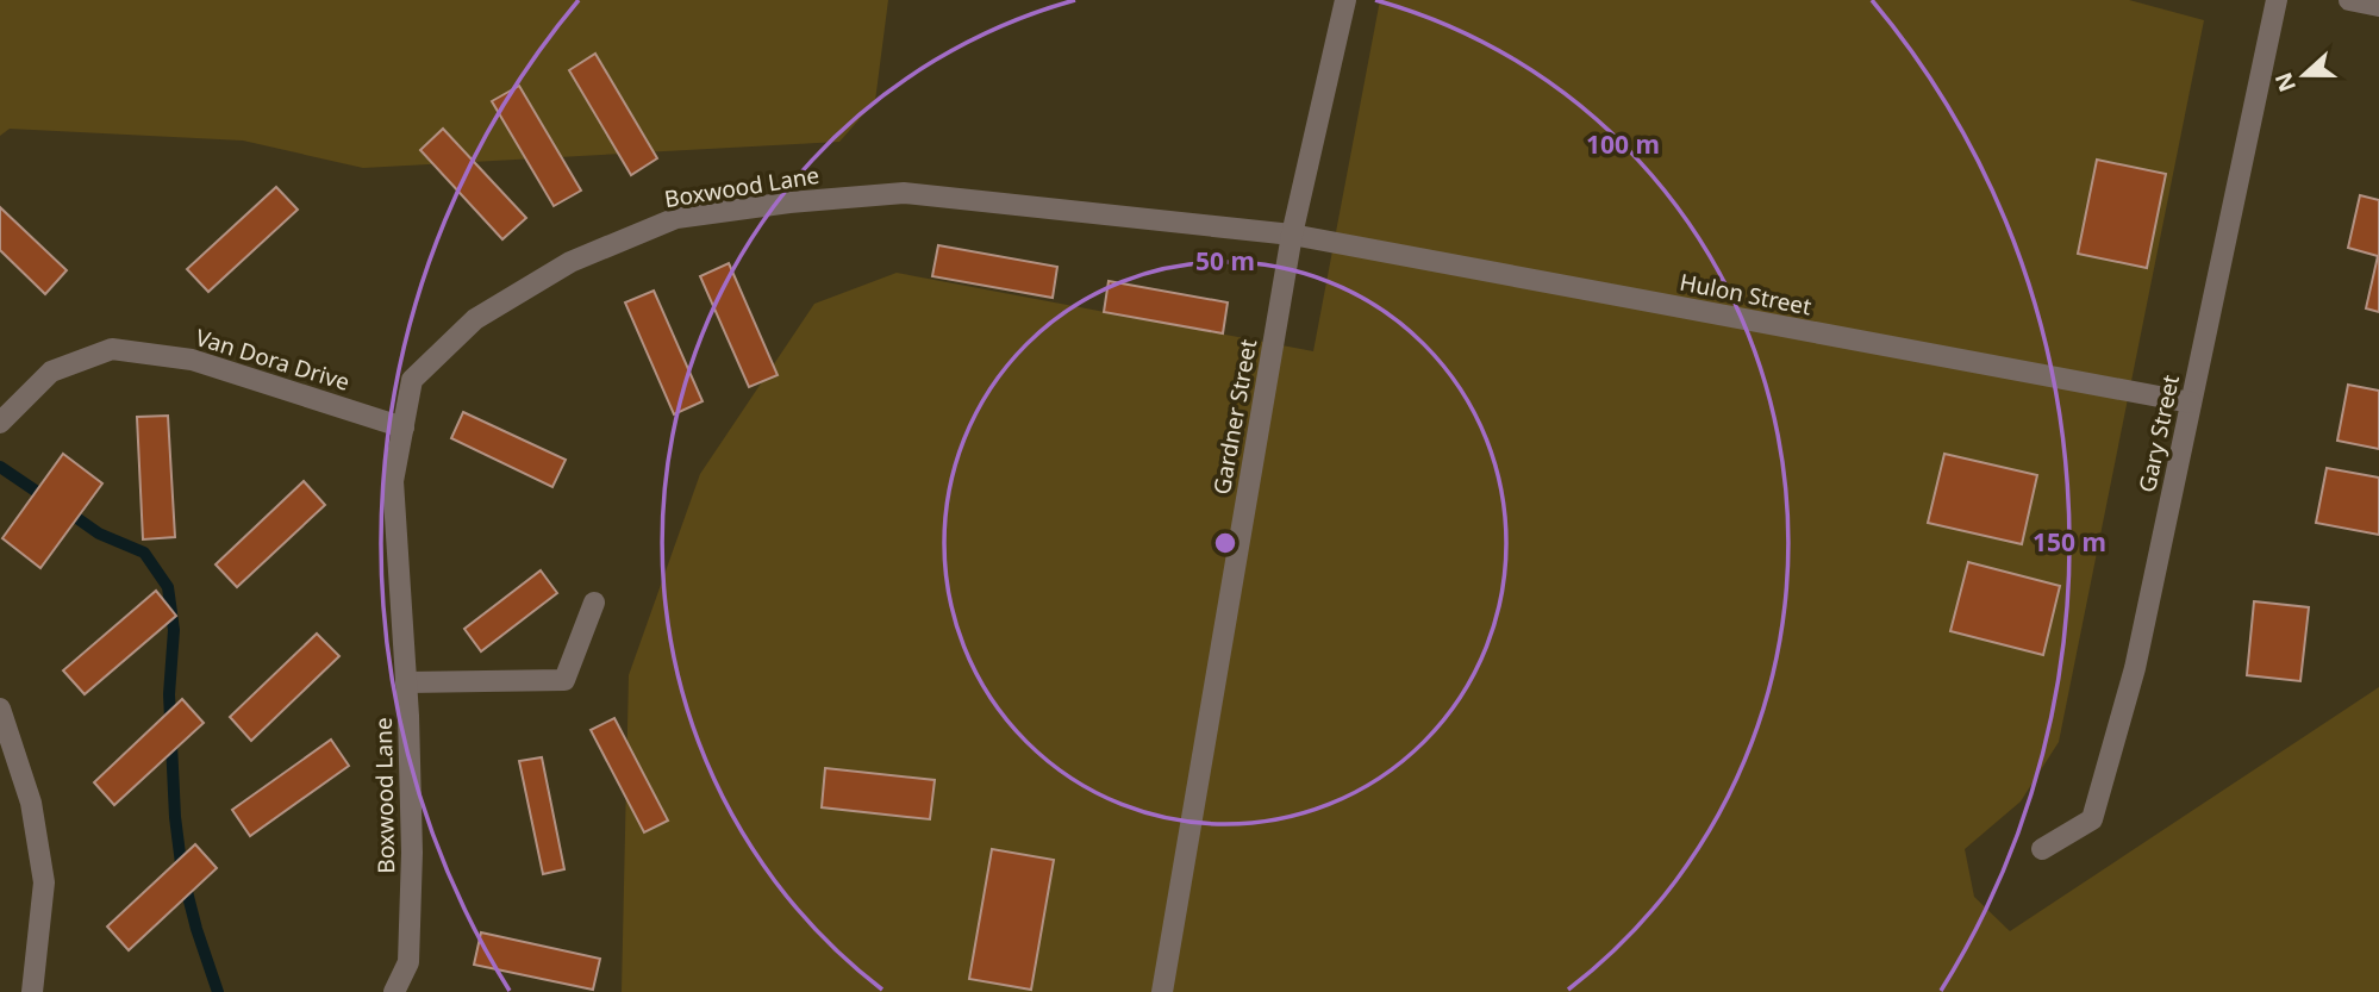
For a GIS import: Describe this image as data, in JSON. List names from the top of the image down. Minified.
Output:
{"streets":{"street":["Boxwood Lane","Hulon Street","Van Dora Drive","Gardner Street","Gary Street"]},"crossings":[["Boxwood Lane","Hulon Street"],["Boxwood Lane","Van Dora Drive"],["Boxwood Lane","Gardner Street"],["Hulon Street","Gardner Street"],["Hulon Street","Gary Street"]],"north":"left","rings":["100 m","50 m","150 m"]}
